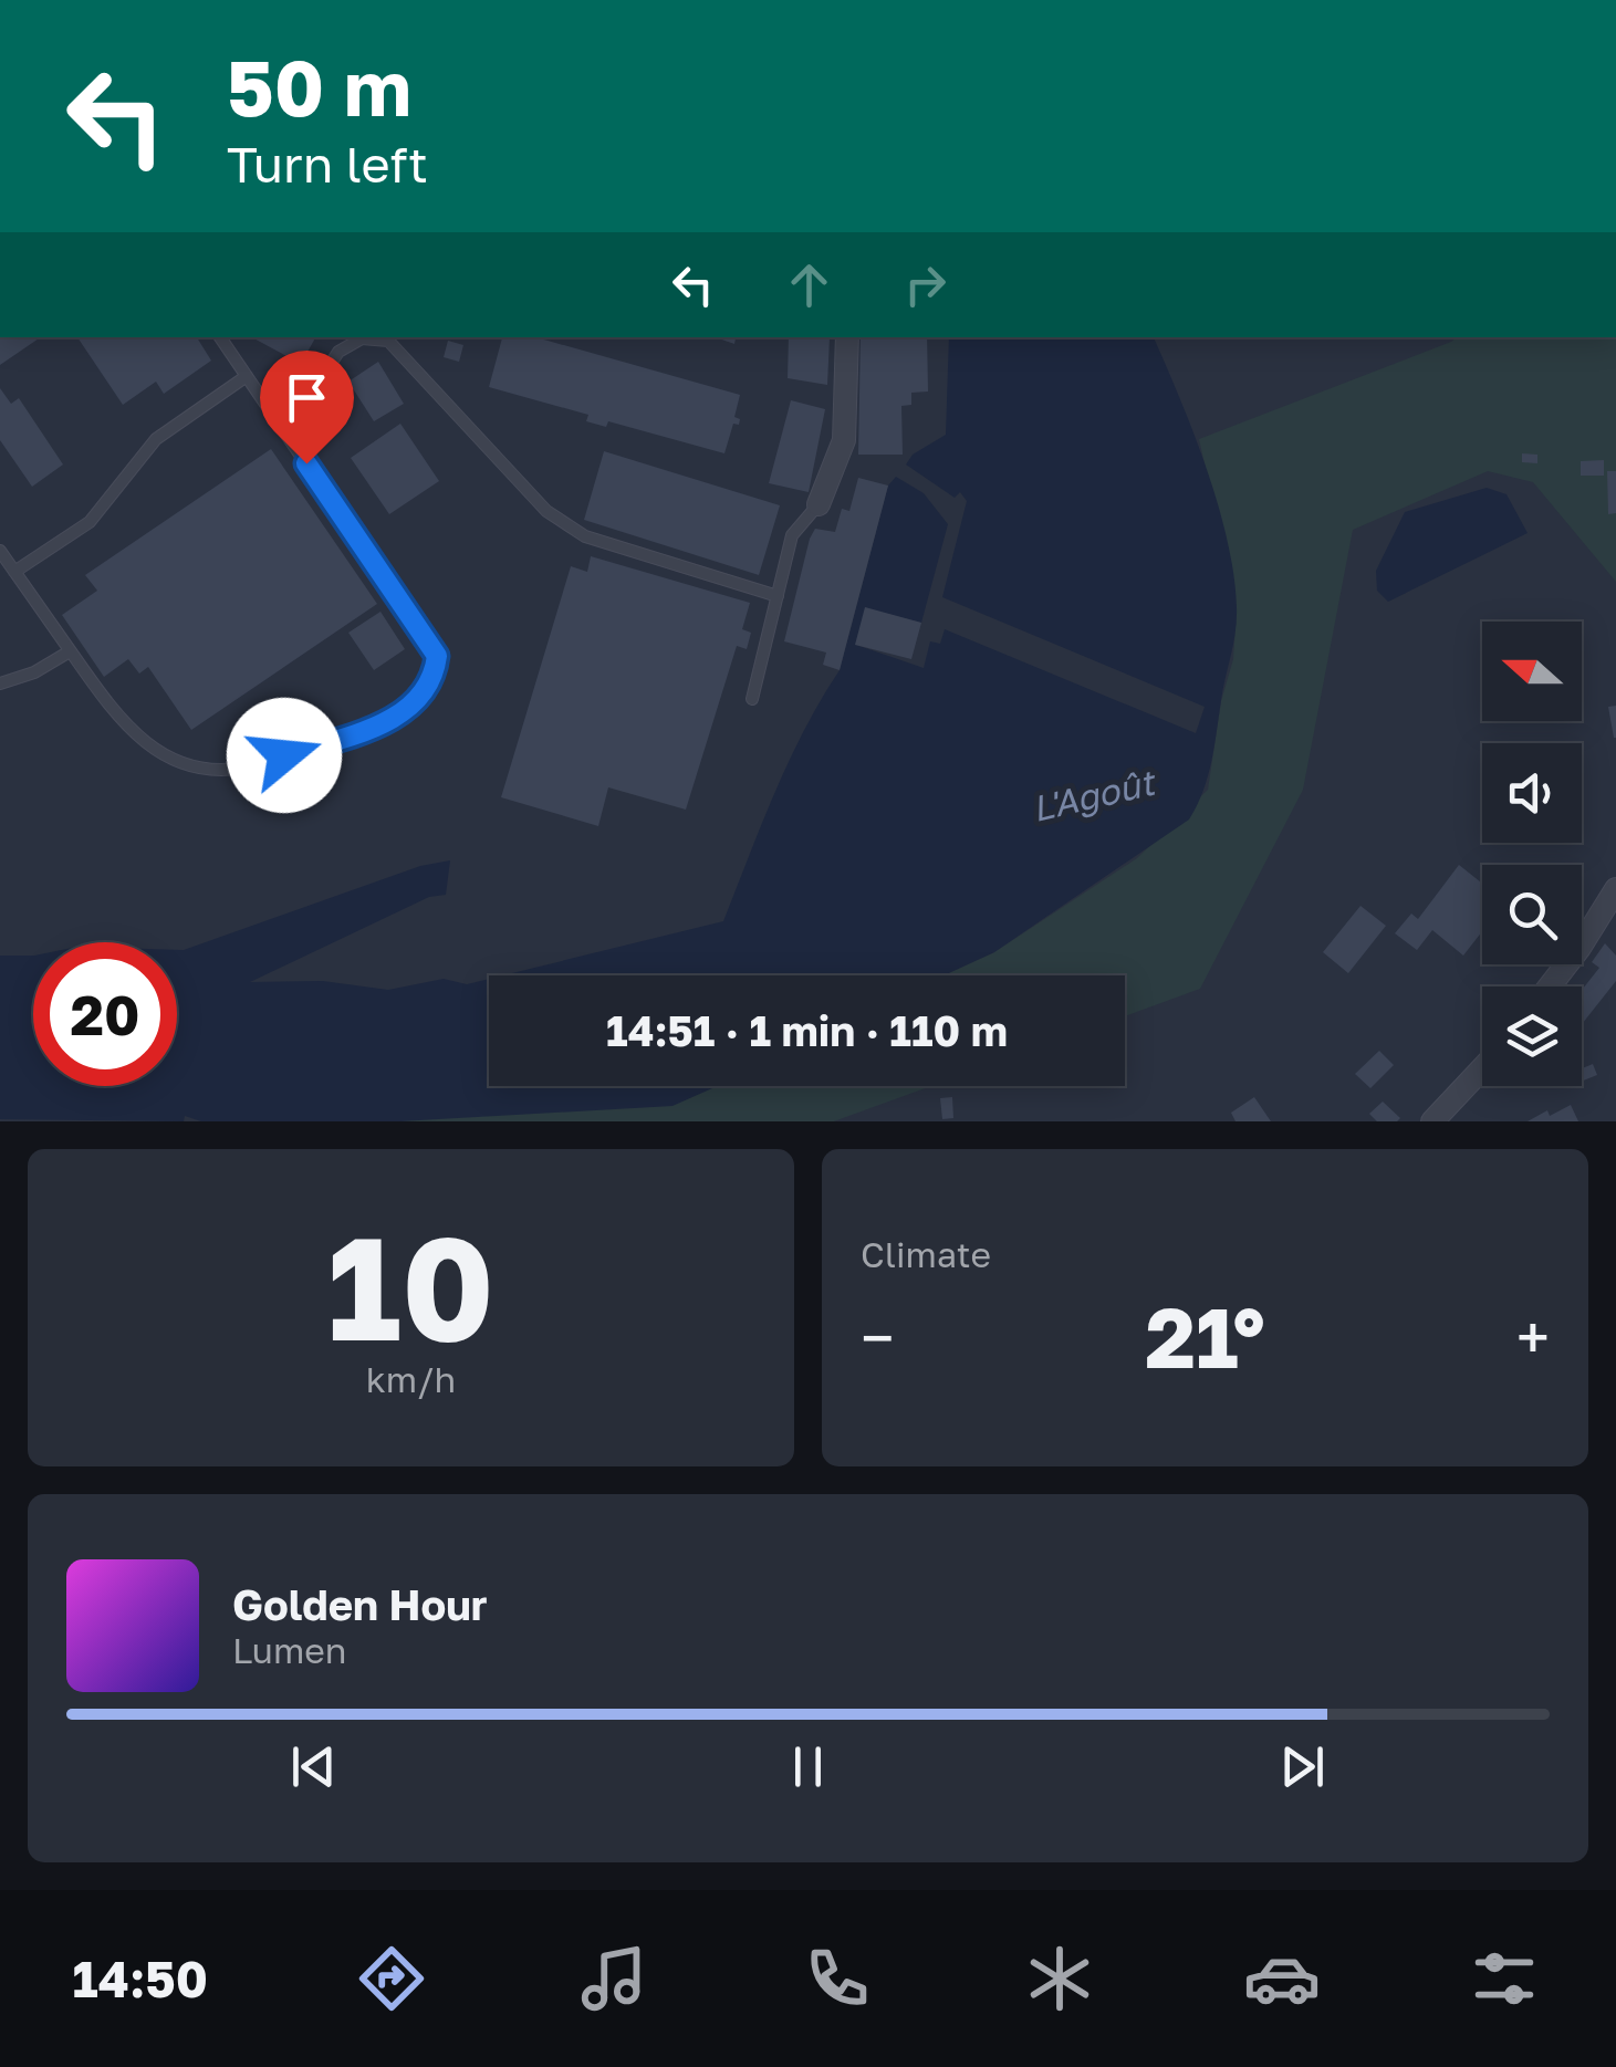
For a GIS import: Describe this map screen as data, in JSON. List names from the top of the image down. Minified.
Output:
{"water":["L'Agoût"],"north":"left","page":{"turn":["50 m","Turn left"],"limit":"20","trip":"14:51 · 1 min · 110 m","tile":[["10","km/h"],"Climate"],"heat":["−","21°","+"],"song":["Golden Hour","Lumen"],"tabs":"14:50"}}
